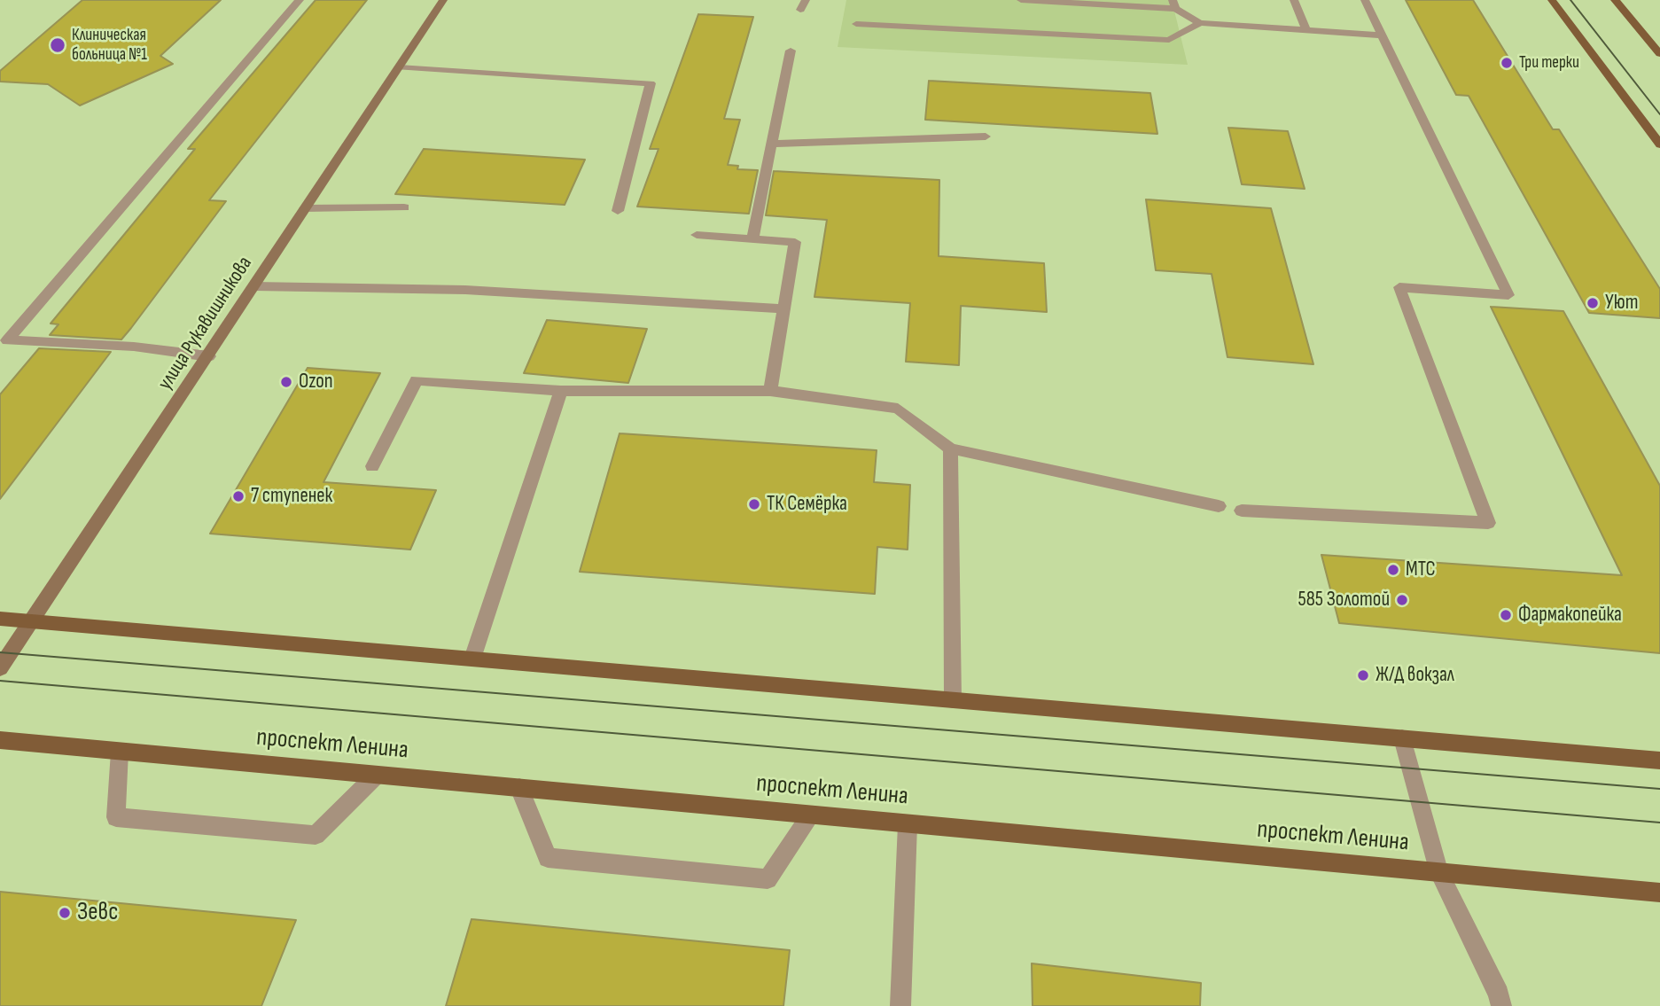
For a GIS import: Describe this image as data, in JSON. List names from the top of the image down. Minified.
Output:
{"streets":{"main road":["проспект Ленина"],"street":["улица Рукавишникова"]},"places":["Клиническая больница №1","Три терки","Уют","Ozon","7 ступенек","ТК Семёрка","МТС","585 Золотой","Фармакопейка","Ж/Д вокзал","Зевс"]}
